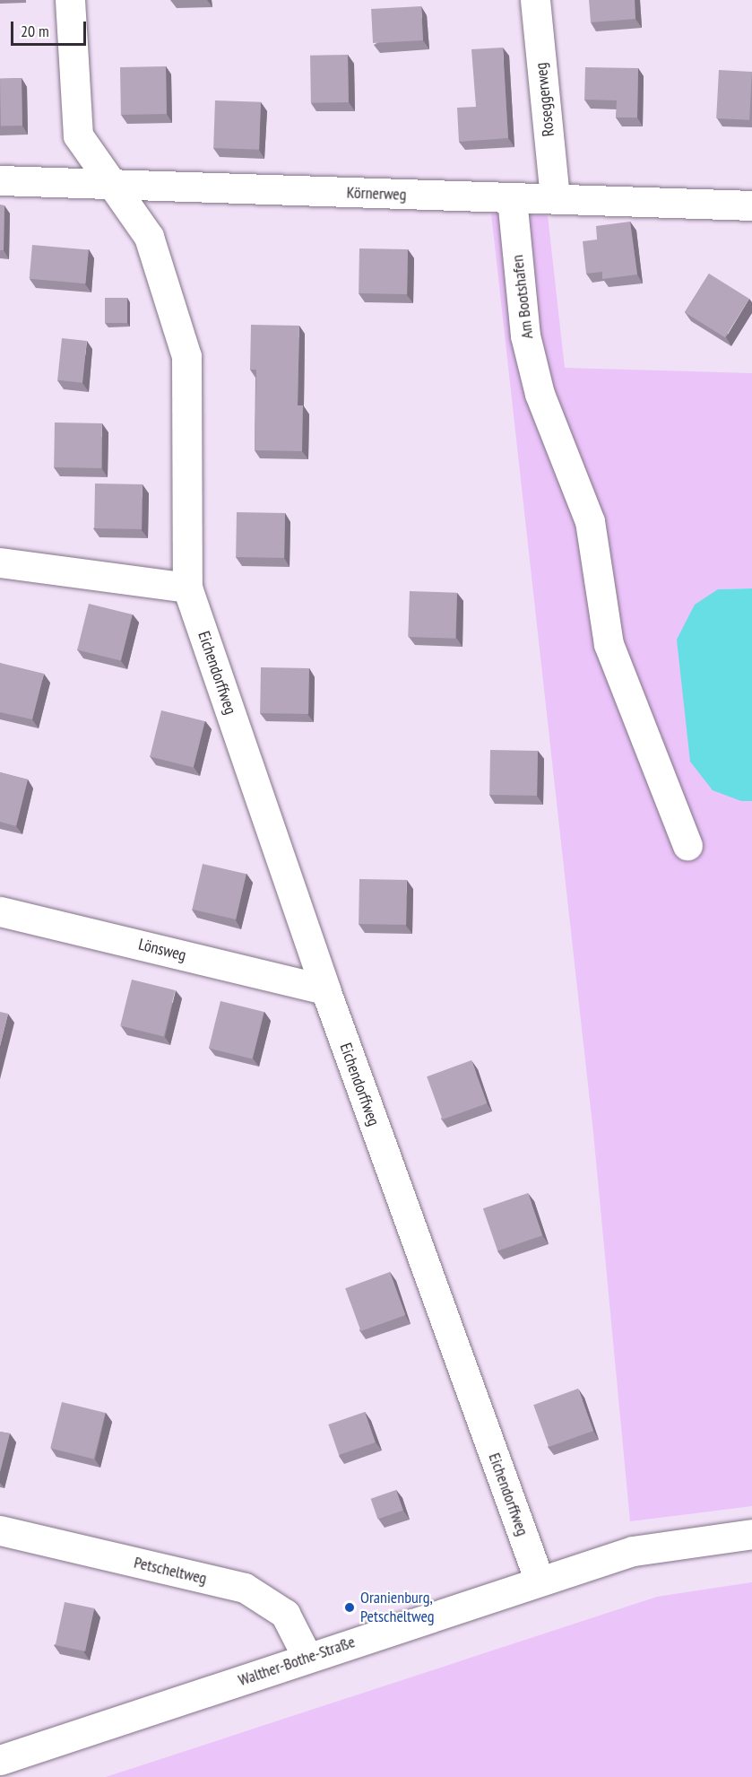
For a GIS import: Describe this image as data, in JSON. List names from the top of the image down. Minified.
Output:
{"streets":{"street":["Roseggerweg","Körnerweg","Am Bootshafen","Eichendorffweg","Lönsweg","Petscheltweg","Walther-Bothe-Straße"]},"crossings":[["Roseggerweg","Körnerweg"],["Körnerweg","Am Bootshafen"],["Körnerweg","Eichendorffweg"],["Eichendorffweg","Lönsweg"],["Eichendorffweg","Walther-Bothe-Straße"],["Petscheltweg","Walther-Bothe-Straße"]],"places":["Oranienburg, Petscheltweg"],"scale_bar":"20 m"}
